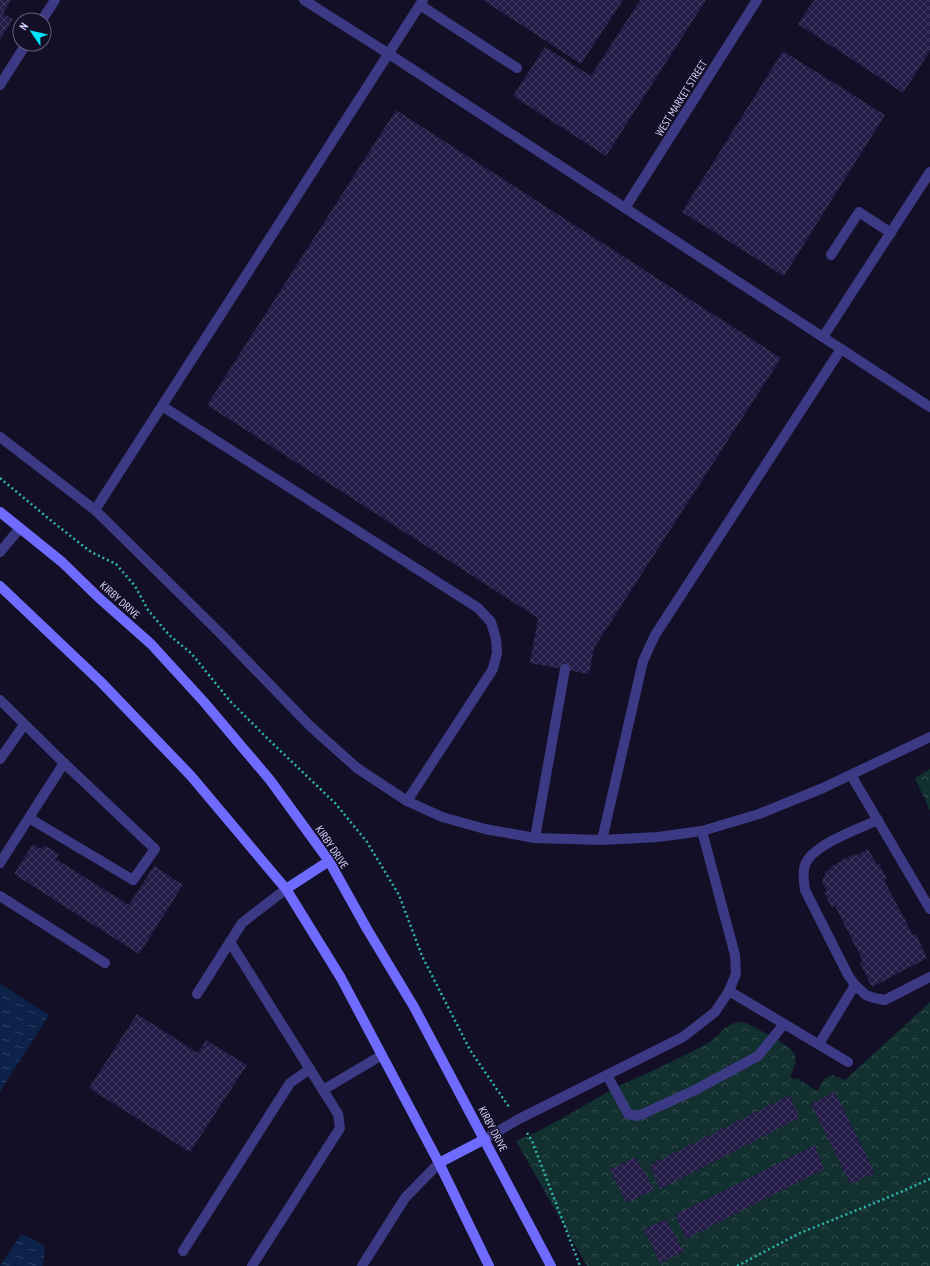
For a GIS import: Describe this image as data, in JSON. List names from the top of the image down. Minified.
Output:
{"streets":{"main road":["KIRBY DRIVE"],"street":["WEST MARKET STREET"]},"north":"top left"}
